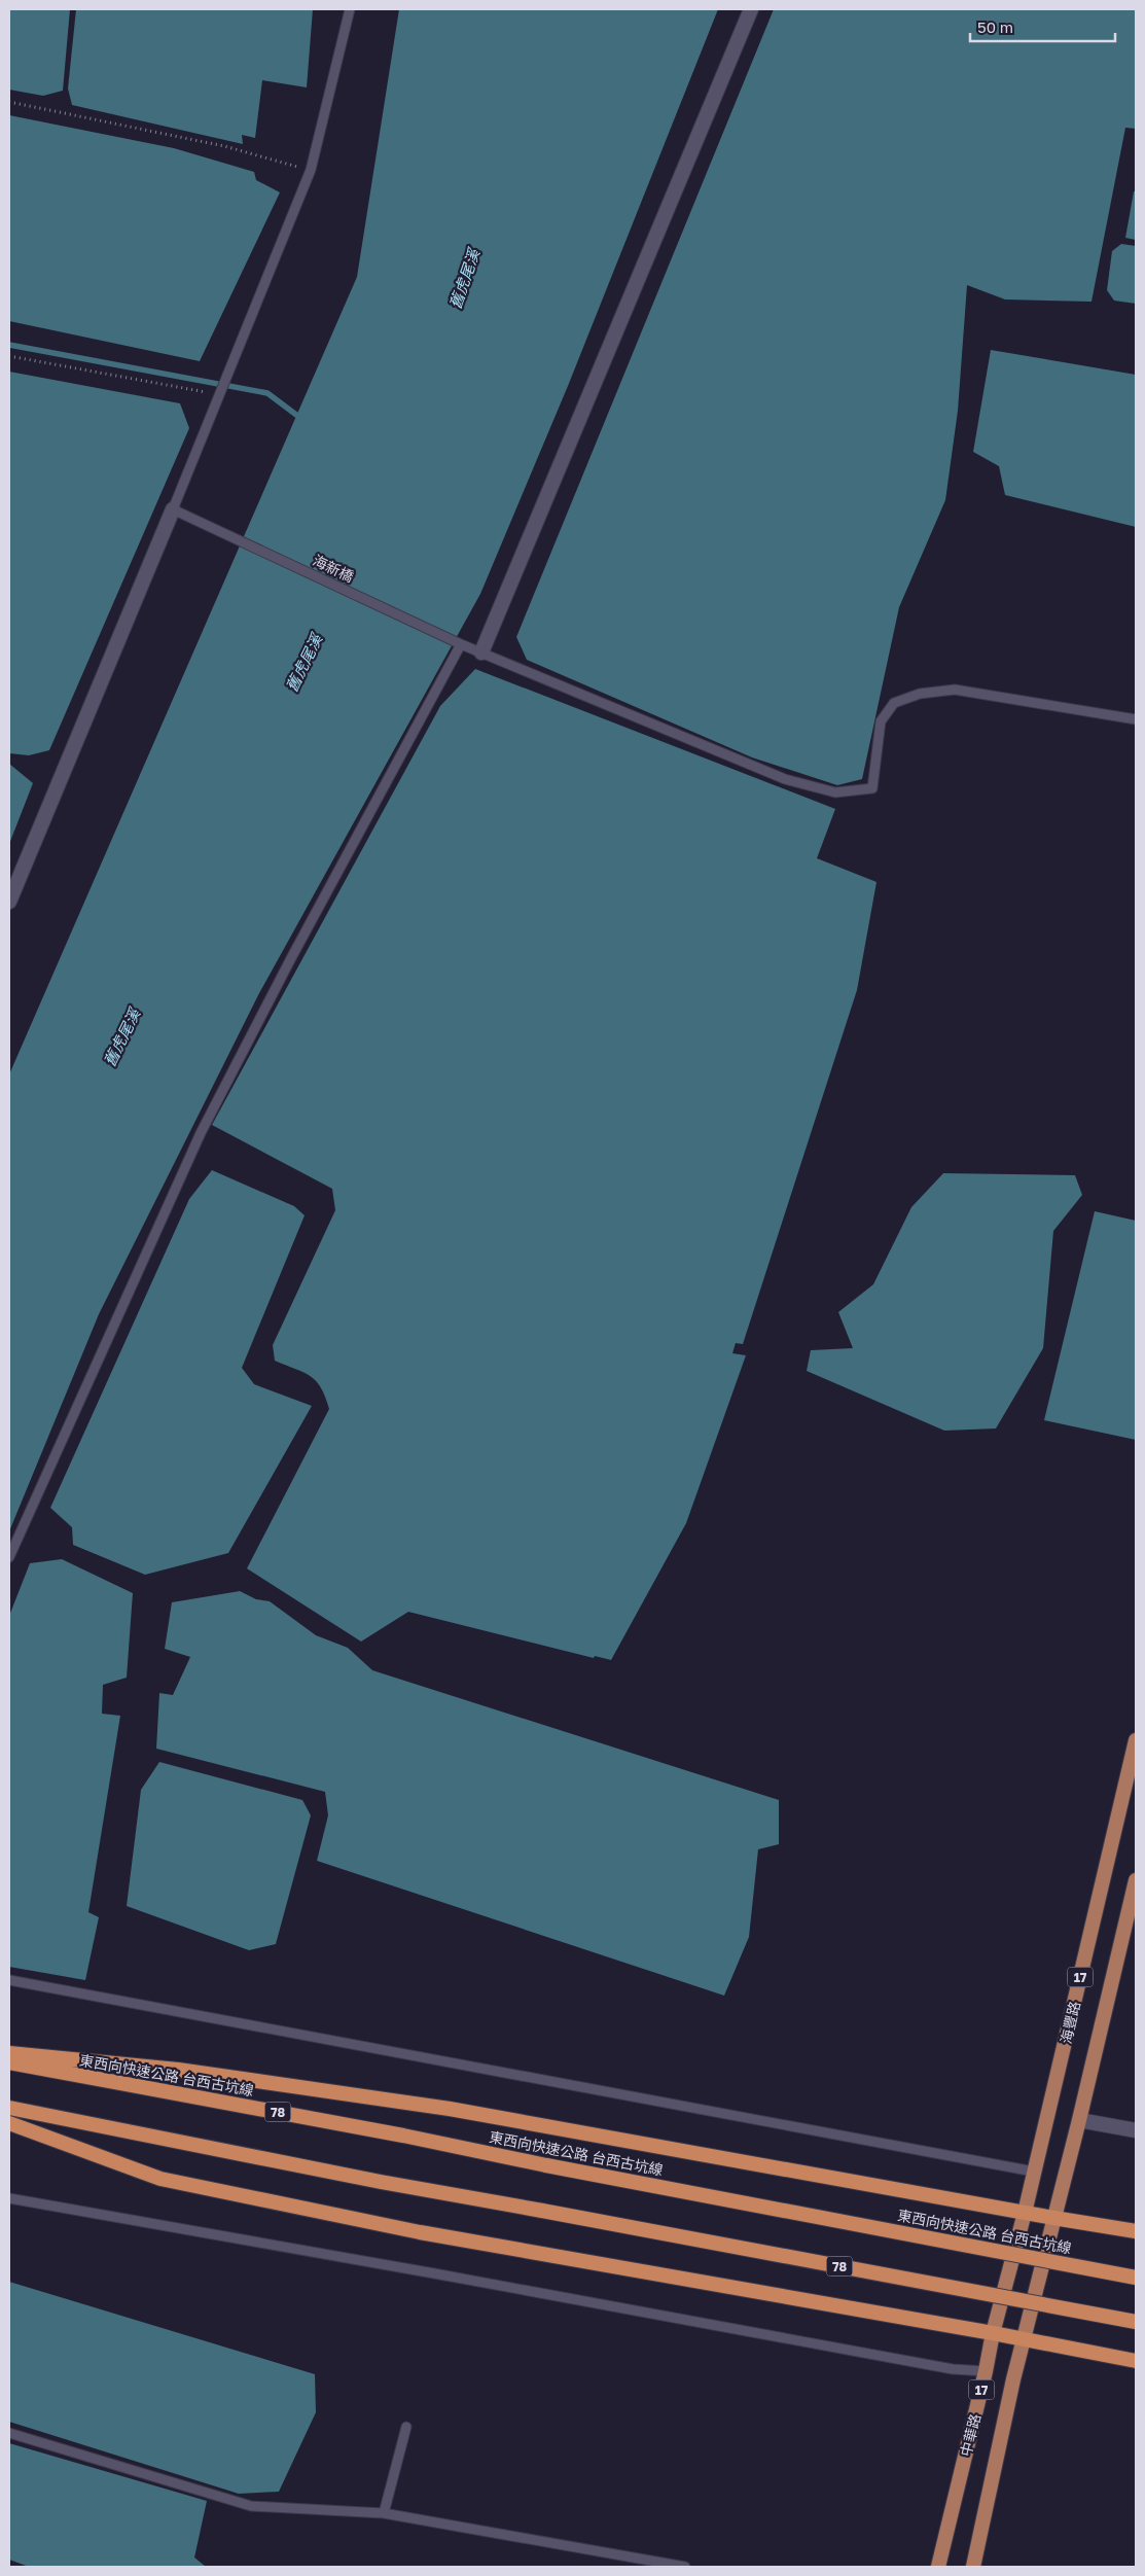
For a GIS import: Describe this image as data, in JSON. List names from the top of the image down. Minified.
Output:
{"streets":{"highway":["東西向快速公路 台西古坑線","78"],"main road":["17","海豐路","中華路"],"lane":["海新橋"]},"crossings":[["海豐路","中華路"]],"water":["舊虎尾溪"],"scale_bar":"50 m"}
